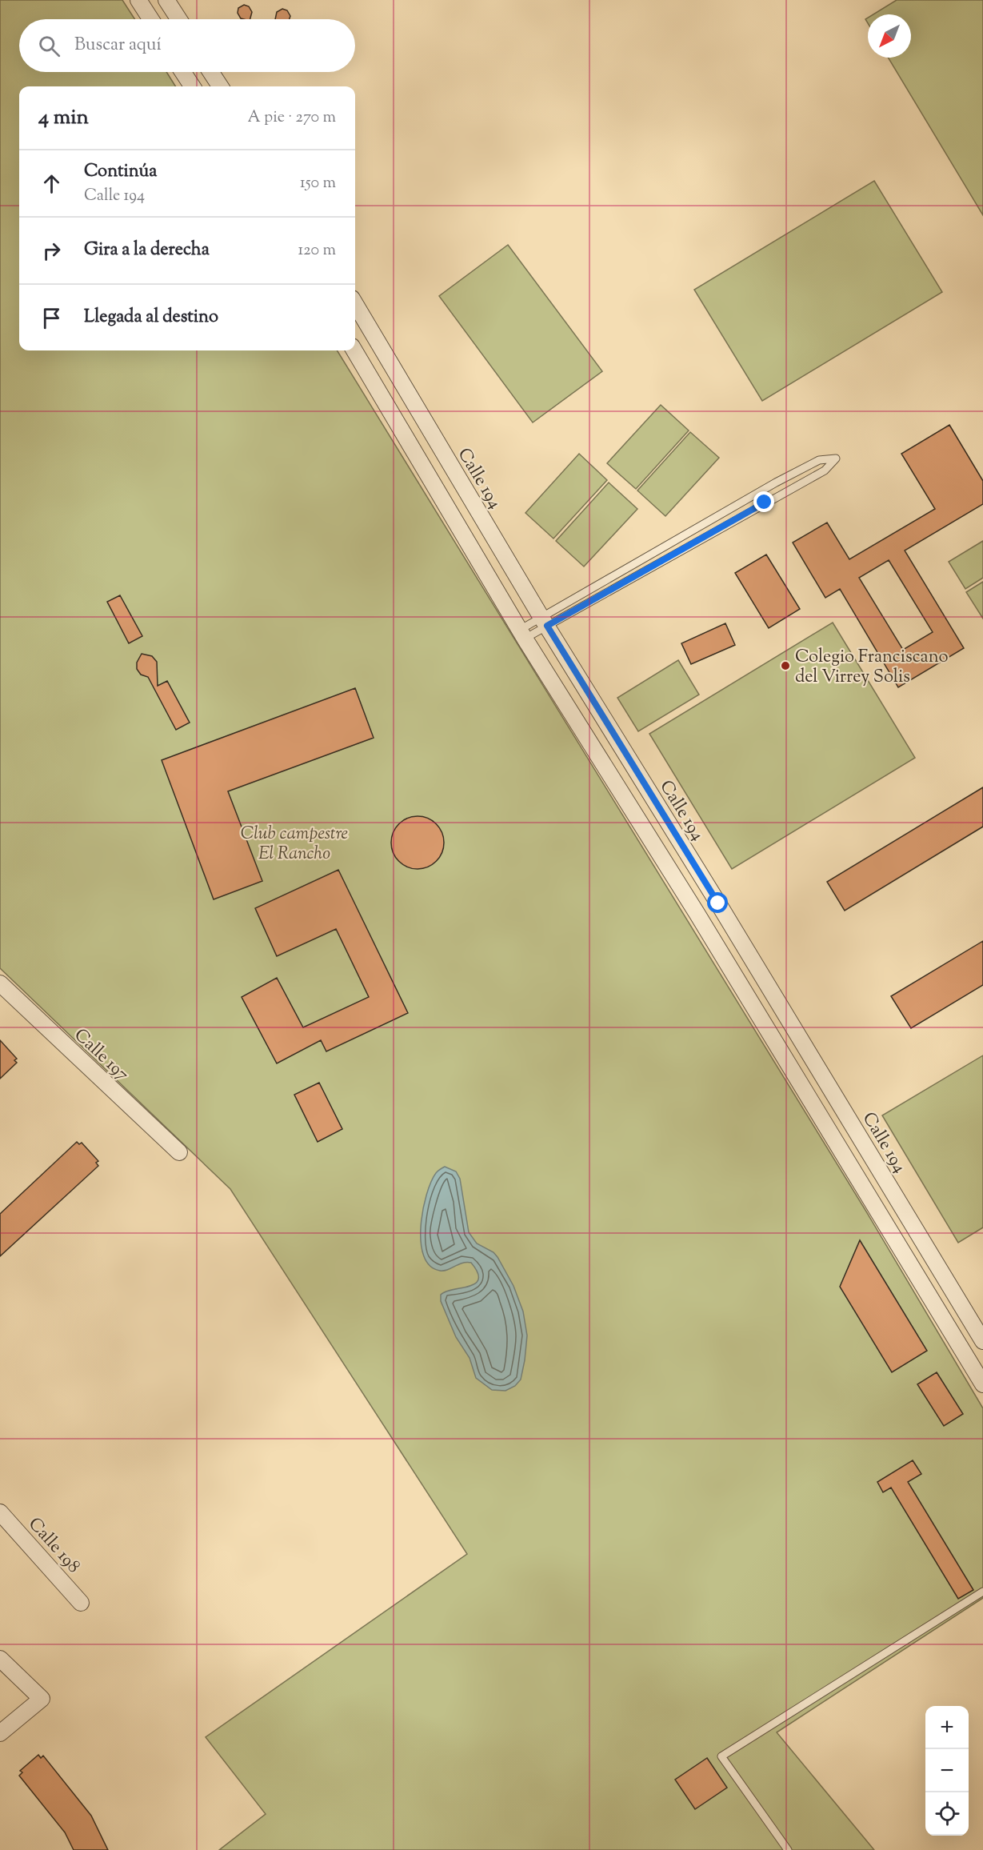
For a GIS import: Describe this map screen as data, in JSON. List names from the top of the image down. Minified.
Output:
{"streets":{"street":["Calle 194","Calle 197","Calle 198"]},"parks":["Club campestre El Rancho"],"places":["Colegio Franciscano del Virrey Solis"],"north":"bottom left","page":{"search":"Buscar aquí","heading":["4 min","A pie · 270 m"],"list":[["Continúa","Calle 194","150 m"],["Gira a la derecha","120 m"],"Llegada al destino"],"map_buttons":["+","−"]}}
